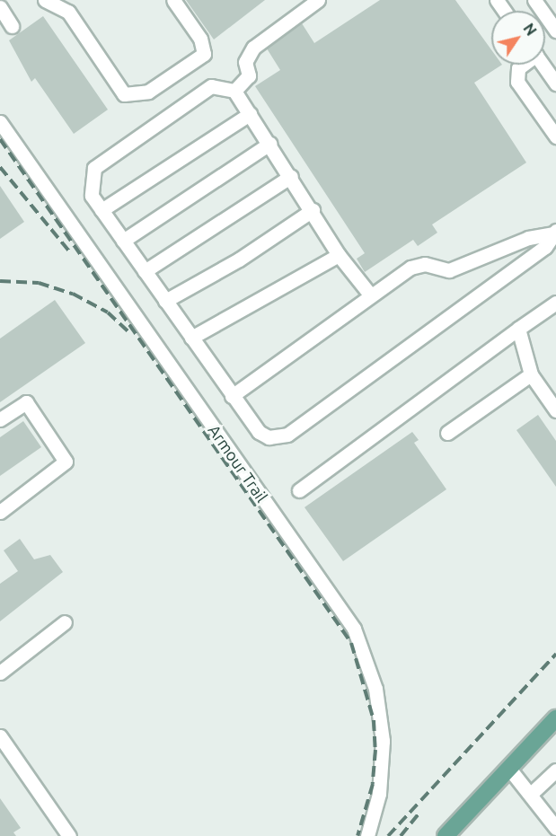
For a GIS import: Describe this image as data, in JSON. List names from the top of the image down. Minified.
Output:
{"streets":{"street":["Armour Trail"]},"north":"top right"}
